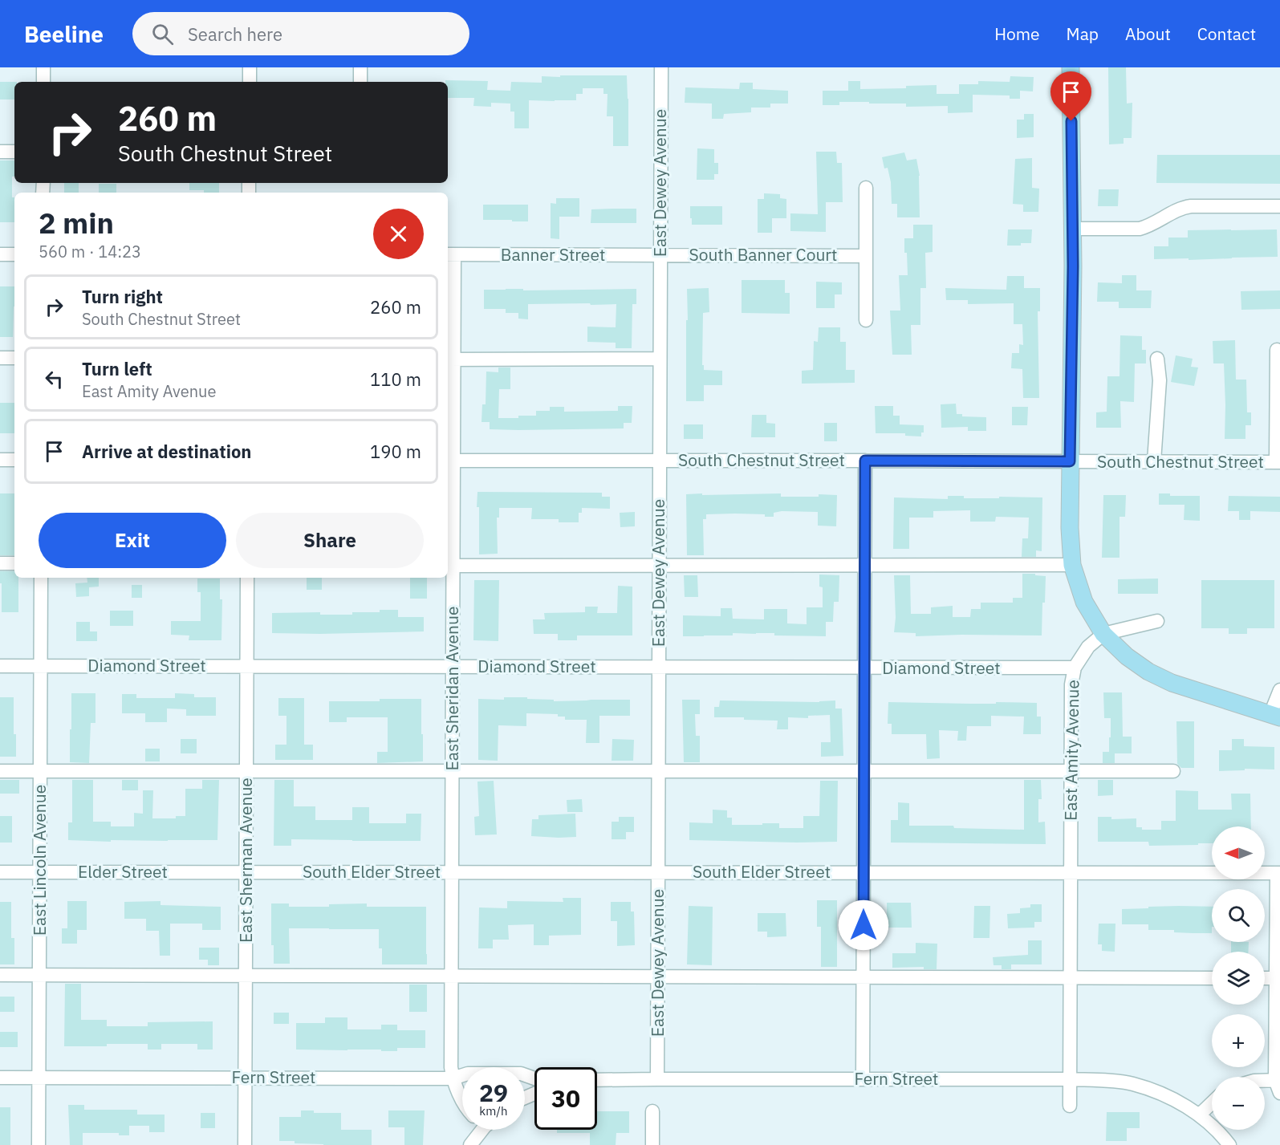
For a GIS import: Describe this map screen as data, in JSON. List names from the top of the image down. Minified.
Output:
{"streets":{"street":["East Dewey Avenue","Banner Street","South Banner Court","South Chestnut Street","Diamond Street","East Sheridan Avenue","East Amity Avenue","East Lincoln Avenue","East Sherman Avenue","Elder Street","South Elder Street","Fern Street"]},"crossings":[["East Dewey Avenue","Banner Street"],["East Dewey Avenue","South Banner Court"],["East Dewey Avenue","South Chestnut Street"],["East Dewey Avenue","Diamond Street"],["East Dewey Avenue","South Elder Street"],["East Dewey Avenue","Fern Street"],["Banner Street","South Banner Court"],["Banner Street","East Sheridan Avenue"],["South Chestnut Street","East Sheridan Avenue"],["Diamond Street","East Sheridan Avenue"],["Diamond Street","East Amity Avenue"],["Diamond Street","East Lincoln Avenue"],["Diamond Street","East Sherman Avenue"],["East Sheridan Avenue","South Elder Street"],["East Sheridan Avenue","Fern Street"],["East Amity Avenue","South Elder Street"],["East Amity Avenue","Fern Street"],["East Lincoln Avenue","Elder Street"],["East Lincoln Avenue","Fern Street"],["East Sherman Avenue","Elder Street"],["East Sherman Avenue","South Elder Street"],["East Sherman Avenue","Fern Street"],["Elder Street","South Elder Street"]],"north":"left","page":{"header":"Beeline","search":"Search here","nav":["Home","Map","About","Contact"],"turn":["260 m","South Chestnut Street"],"heading":["2 min","560 m · 14:23"],"list":[{"name":"Turn right","note":"South Chestnut Street","value":"260 m"},{"name":"Turn left","note":"East Amity Avenue","value":"110 m"},{"name":"Arrive at destination","value":"190 m"}],"buttons":["Exit","Share"],"map_buttons":["+","−"],"speed":"29 km/h","limit":"30"}}
